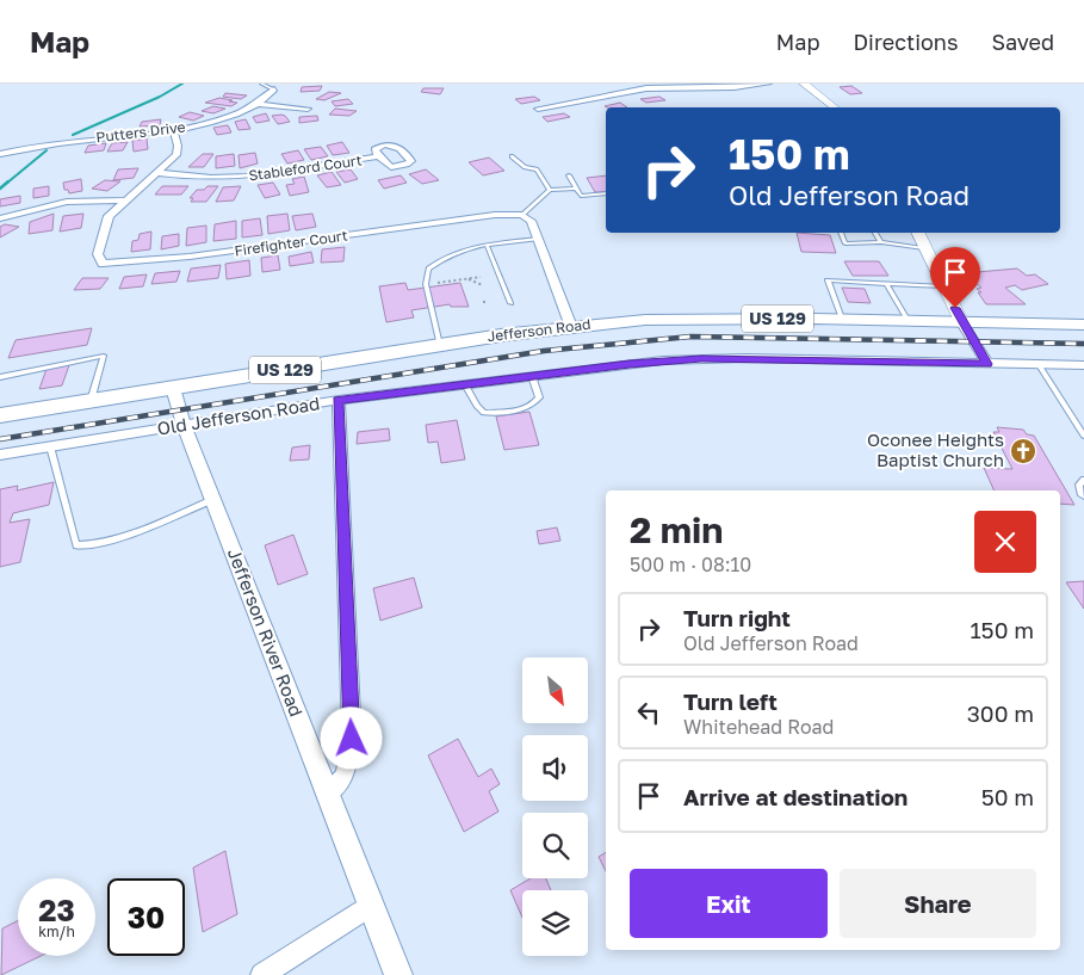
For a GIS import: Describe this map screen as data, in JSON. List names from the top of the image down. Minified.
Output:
{"streets":{"highway":["US 129","Jefferson Road"],"street":["Putters Drive","Stableford Court","Firefighter Court","Old Jefferson Road","Jefferson River Road"]},"crossings":[["Putters Drive","Firefighter Court"],["Stableford Court","Firefighter Court"],["Jefferson Road","Jefferson River Road"],["Old Jefferson Road","Jefferson River Road"]],"places":{"church":["Oconee Heights Baptist Church"]},"north":"bottom right","page":{"header":"Map","nav":["Map","Directions","Saved"],"turn":["150 m","Old Jefferson Road"],"heading":["2 min","500 m · 08:10"],"list":[{"name":"Turn right","note":"Old Jefferson Road","value":"150 m"},{"name":"Turn left","note":"Whitehead Road","value":"300 m"},{"name":"Arrive at destination","value":"50 m"}],"buttons":["Exit","Share"],"speed":"23 km/h","limit":"30"}}
